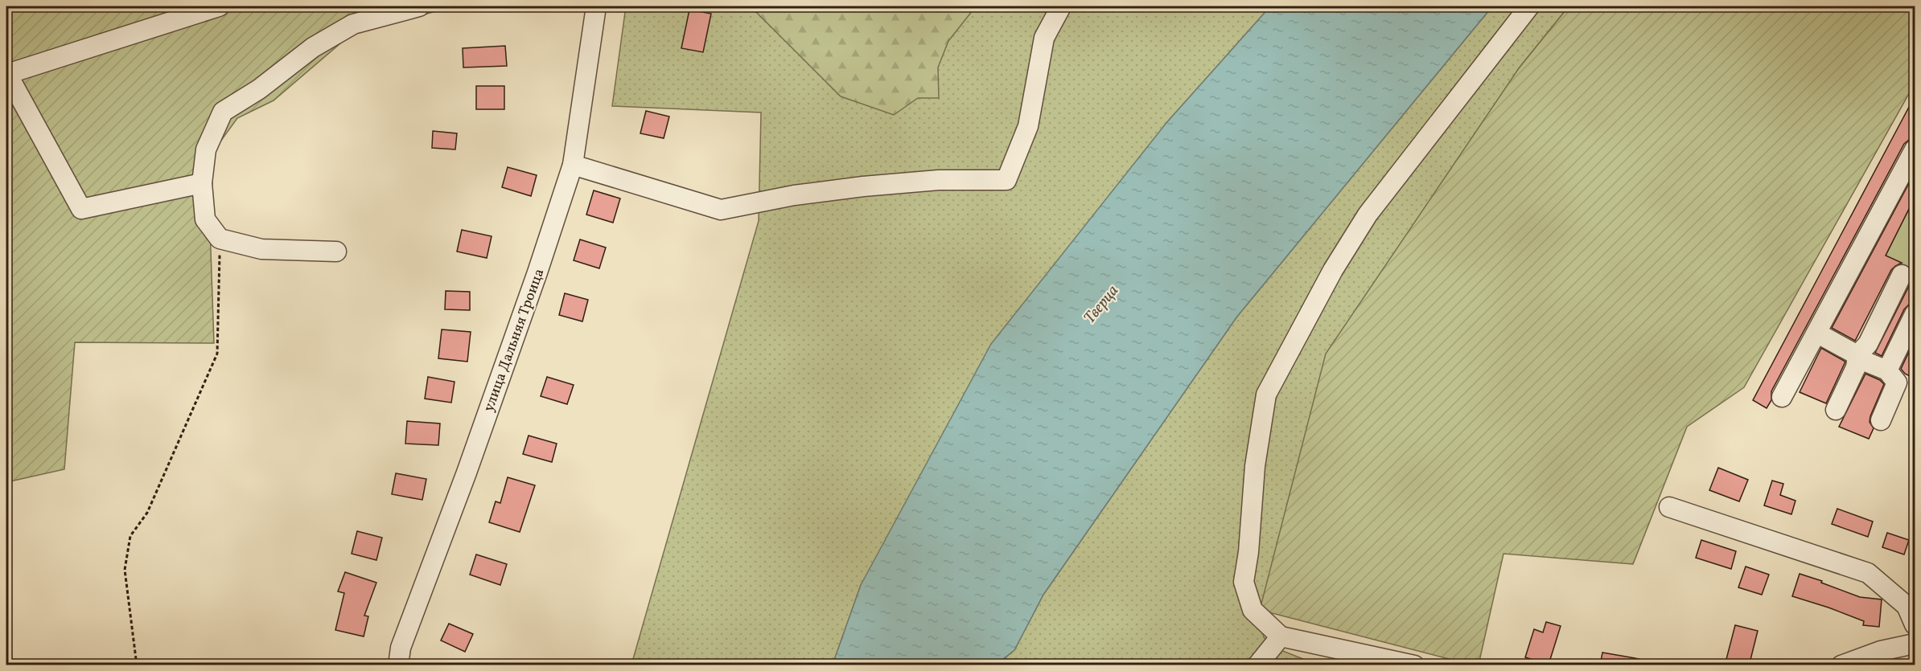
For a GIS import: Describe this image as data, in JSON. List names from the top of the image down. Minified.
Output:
{"streets":{"street":["улица Дальняя Троица"]},"water":["Тверца"]}
